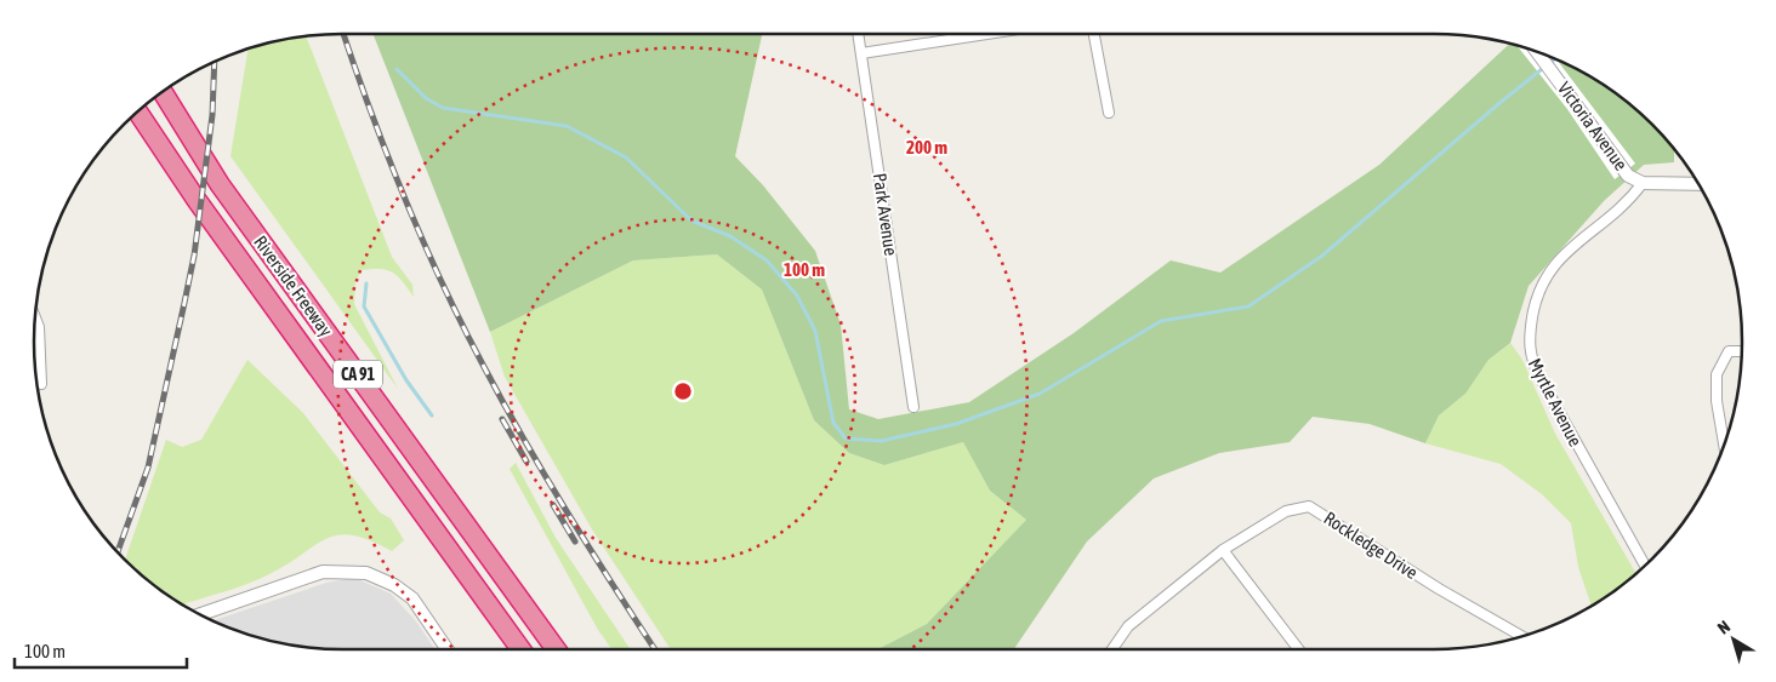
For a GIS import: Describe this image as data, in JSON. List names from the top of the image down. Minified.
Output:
{"streets":{"highway":["Riverside Freeway","CA 91"],"street":["Victoria Avenue","Park Avenue","Myrtle Avenue","Rockledge Drive"]},"crossings":[["Victoria Avenue","Myrtle Avenue"]],"scale_bar":"100 m","north":"top left","rings":["200 m","100 m"]}
